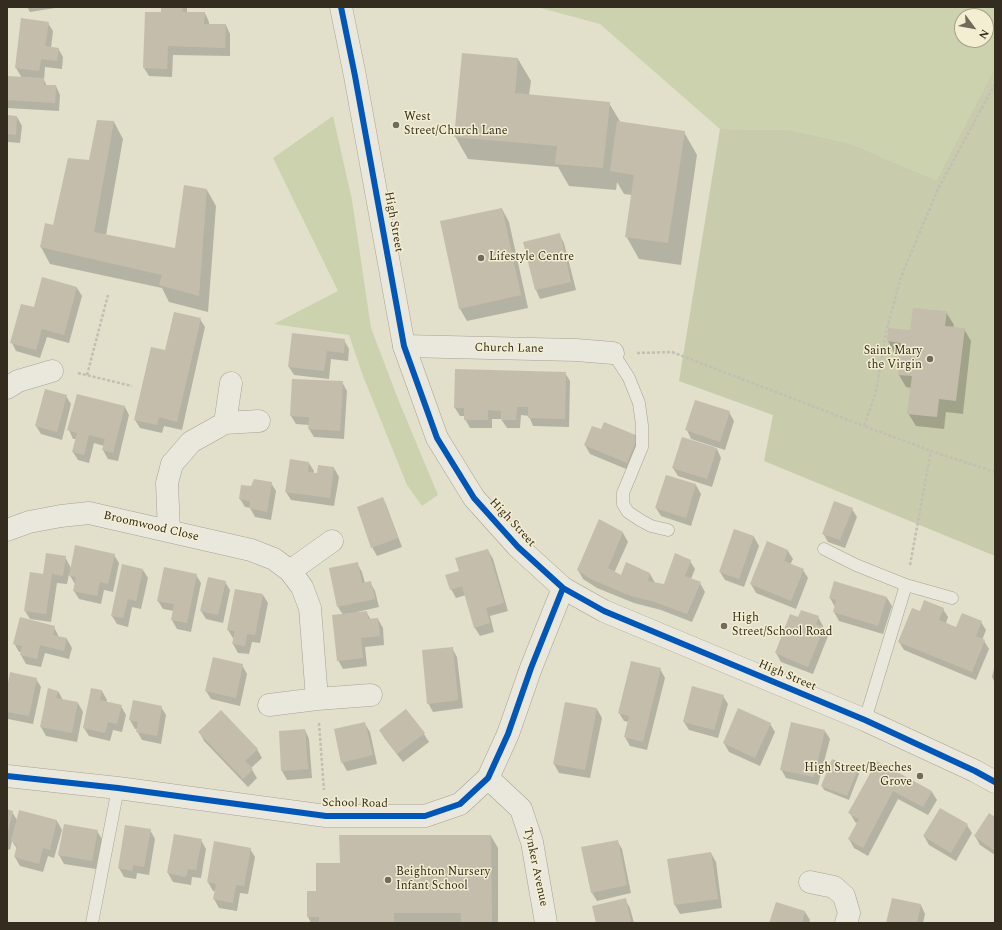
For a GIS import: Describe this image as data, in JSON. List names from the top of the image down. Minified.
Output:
{"streets":{"street":["High Street","Church Lane","Broomwood Close","School Road","Tynker Avenue"]},"crossings":[["High Street","Church Lane"],["High Street","School Road"],["School Road","Tynker Avenue"]],"places":["West Street/Church Lane","Lifestyle Centre","Saint Mary the Virgin","High Street/School Road","High Street/Beeches Grove","Beighton Nursery Infant School"],"north":"bottom right"}
